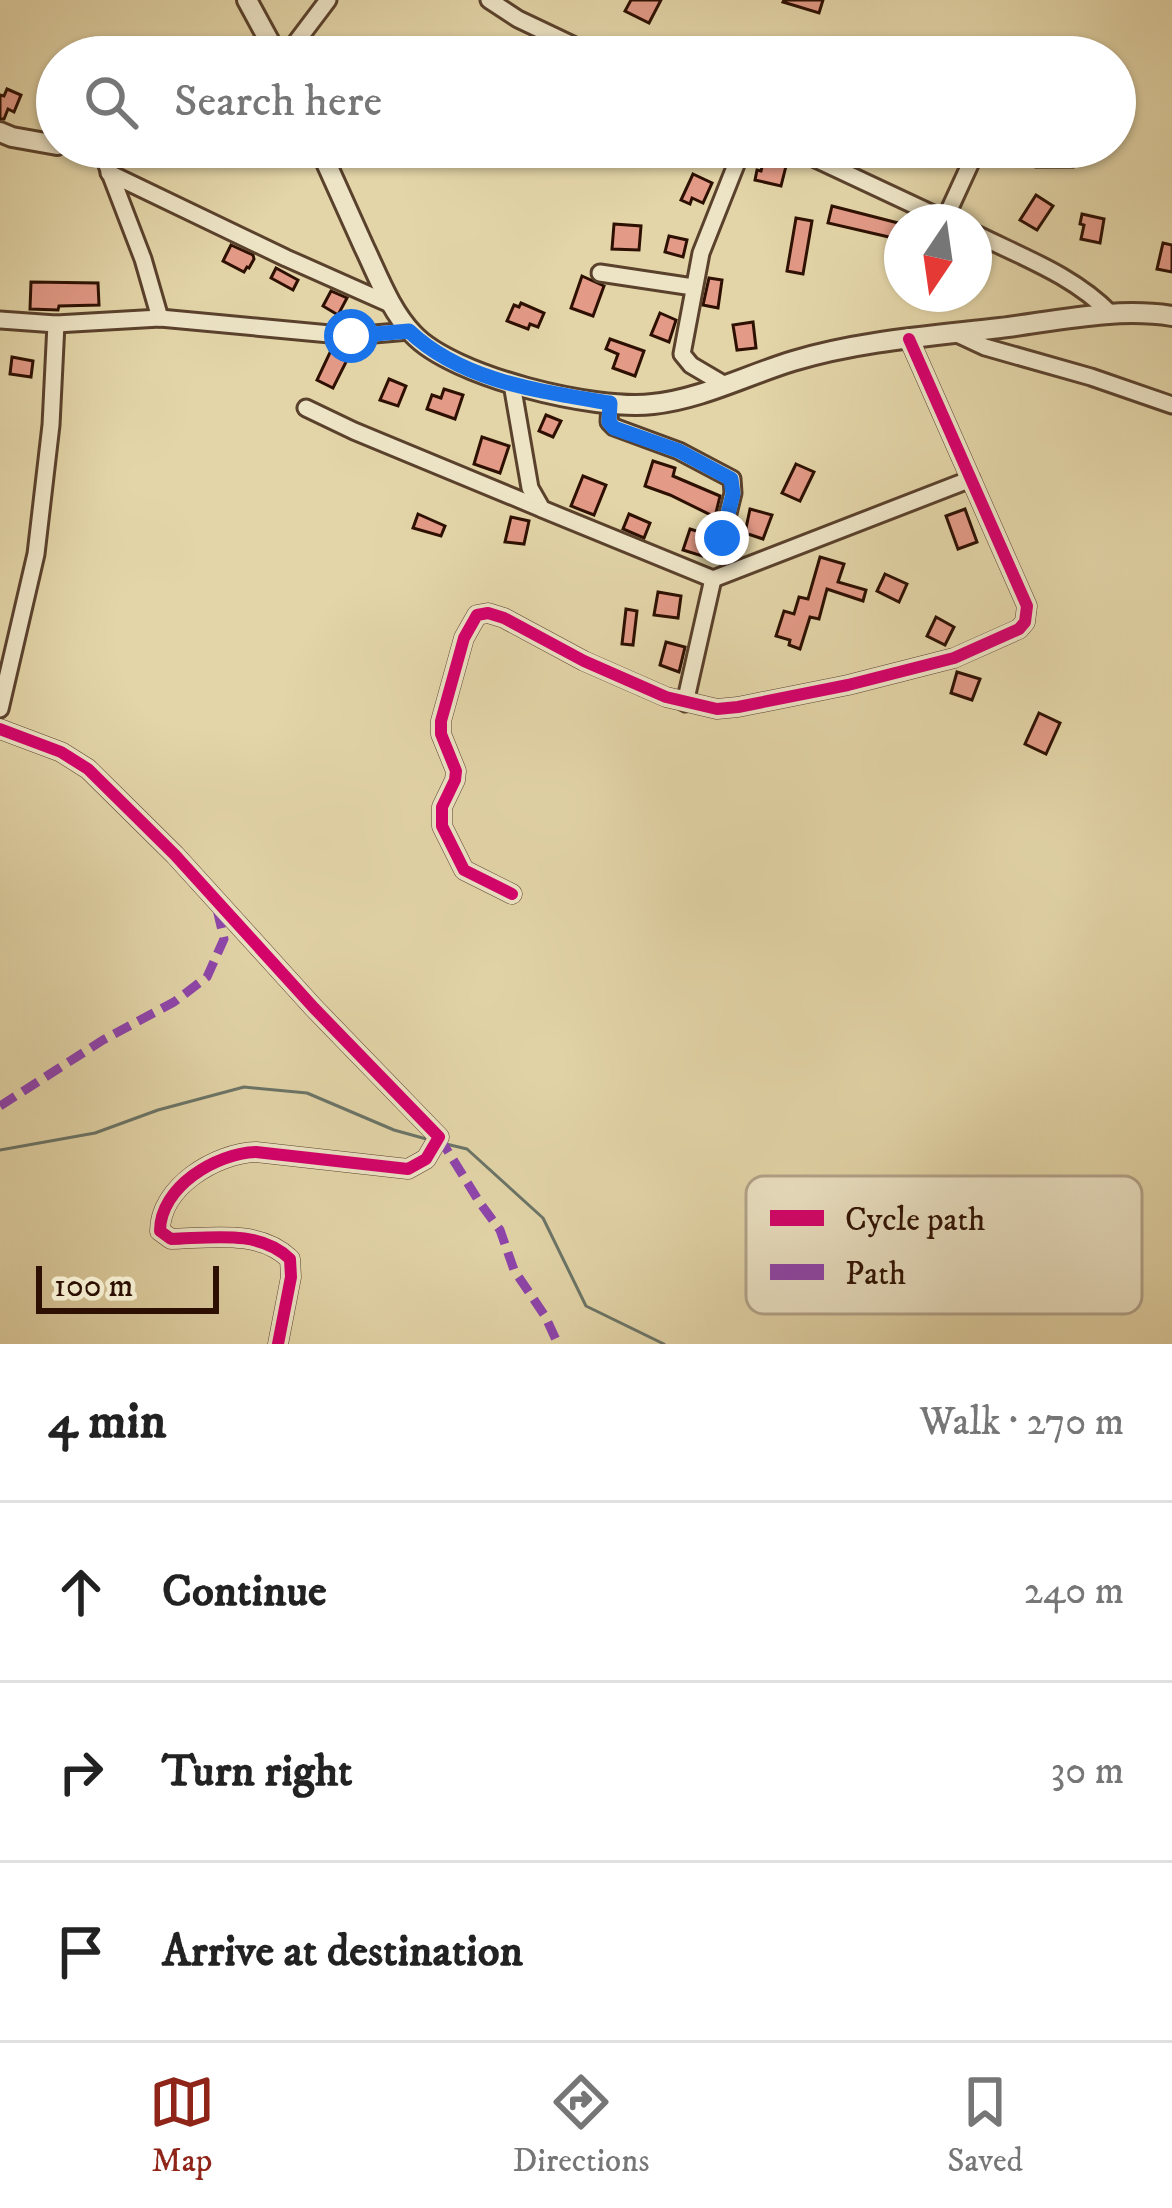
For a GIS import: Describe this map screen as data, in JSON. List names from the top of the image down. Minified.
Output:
{"legend":["Cycle path","Path"],"scale_bar":"100 m","north":"bottom","page":{"search":"Search here","scale":"100 m","heading":["4 min","Walk · 270 m"],"list":[["Continue","240 m"],["Turn right","30 m"],"Arrive at destination"],"nav":["Map","Directions","Saved"]}}
